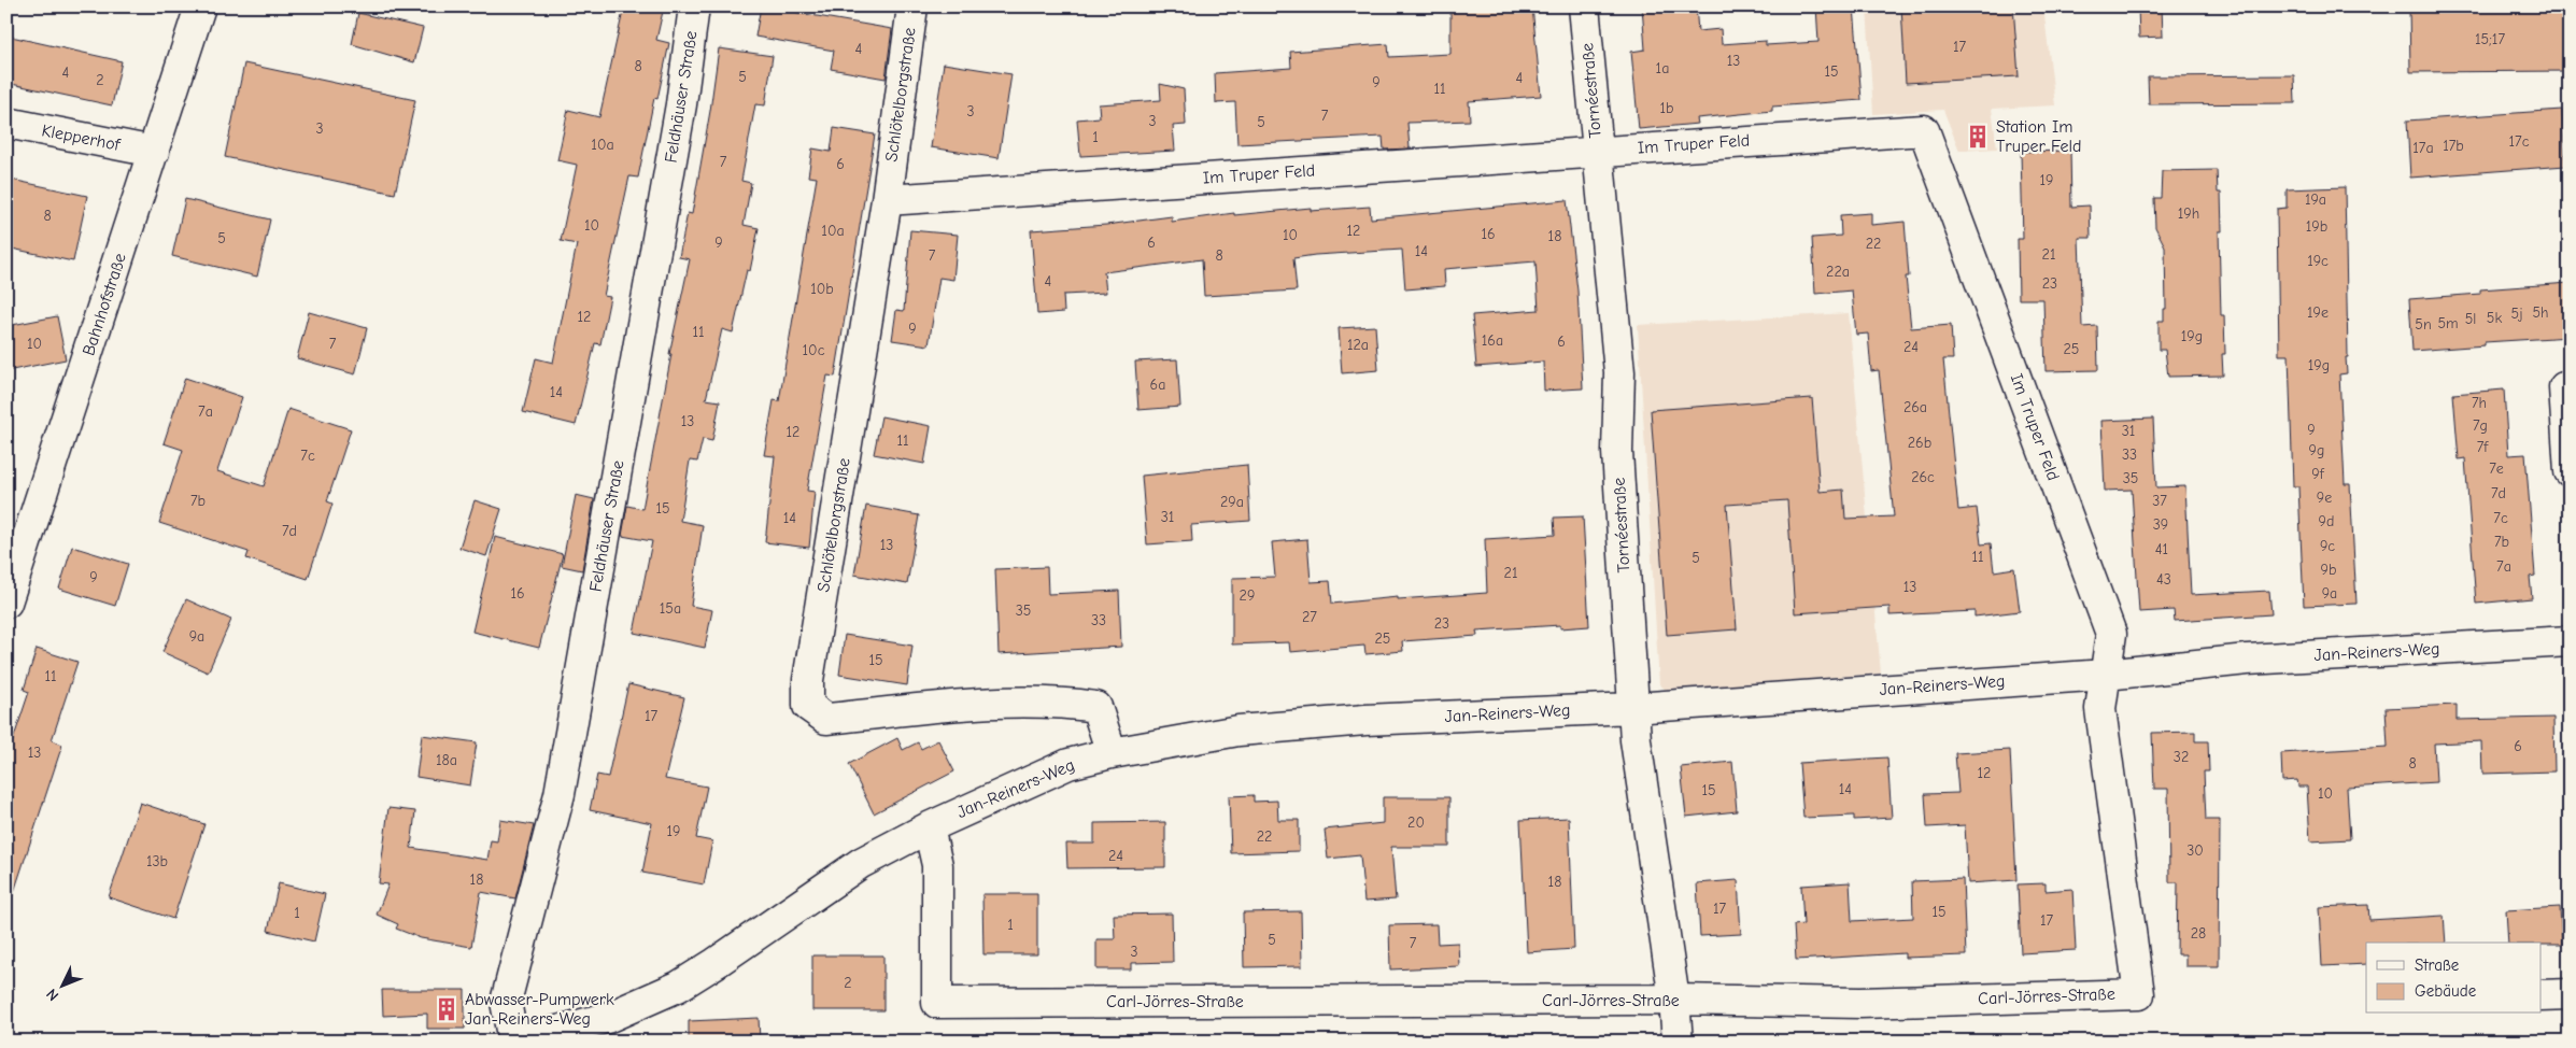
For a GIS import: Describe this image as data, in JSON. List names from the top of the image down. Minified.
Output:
{"streets":{"street":["Tornéestraße","Schlötelborgstraße","Feldhäuser Straße","Klepperhof","Im Truper Feld","Bahnhofstraße","Jan-Reiners-Weg","Carl-Jörres-Straße"]},"crossings":[["Tornéestraße","Im Truper Feld"],["Tornéestraße","Jan-Reiners-Weg"],["Tornéestraße","Carl-Jörres-Straße"],["Schlötelborgstraße","Im Truper Feld"],["Schlötelborgstraße","Jan-Reiners-Weg"],["Feldhäuser Straße","Jan-Reiners-Weg"],["Klepperhof","Bahnhofstraße"],["Im Truper Feld","Jan-Reiners-Weg"],["Im Truper Feld","Carl-Jörres-Straße"],["Jan-Reiners-Weg","Carl-Jörres-Straße"]],"places":{"building":["Station Im Truper Feld","Abwasser-Pumpwerk Jan-Reiners-Weg"]},"house_numbers":["15;17","17","4","13","8","1a","15","4","5","4","2","9","11","1b","3","7","3","5","3","1","17c","10a","17b","17a","7","6","19","19a","19h","8","10","19b","10a","12","16","10","18","5","9","6","22","14","21","7","8","19c","22a","4","23","10b","19e","5h","5j","12","5k","5l","5m","5n","9","11","19g","16a","6","10","7","12a","24","25","10c","19g","6a","14","7h","26a","7a","13","7g","9","31","12","11","26b","7f","9g","33","7c","7e","9f","26c","35","7d","9e","7b","37","29a","15","31","14","7c","9d","39","7d","7b","13","9c","41","11","5","7a","9b","21","9","43","13","16","9a","29","15a","35","27","33","23","9a","25","15","11","17","6","13","32","18a","8","12","14","15","10","20","19","22","30","24","13b","18","18","17","15","1","17","1","28","5","7","3","2"],"legend":["Straße","Gebäude"],"north":"bottom left"}
